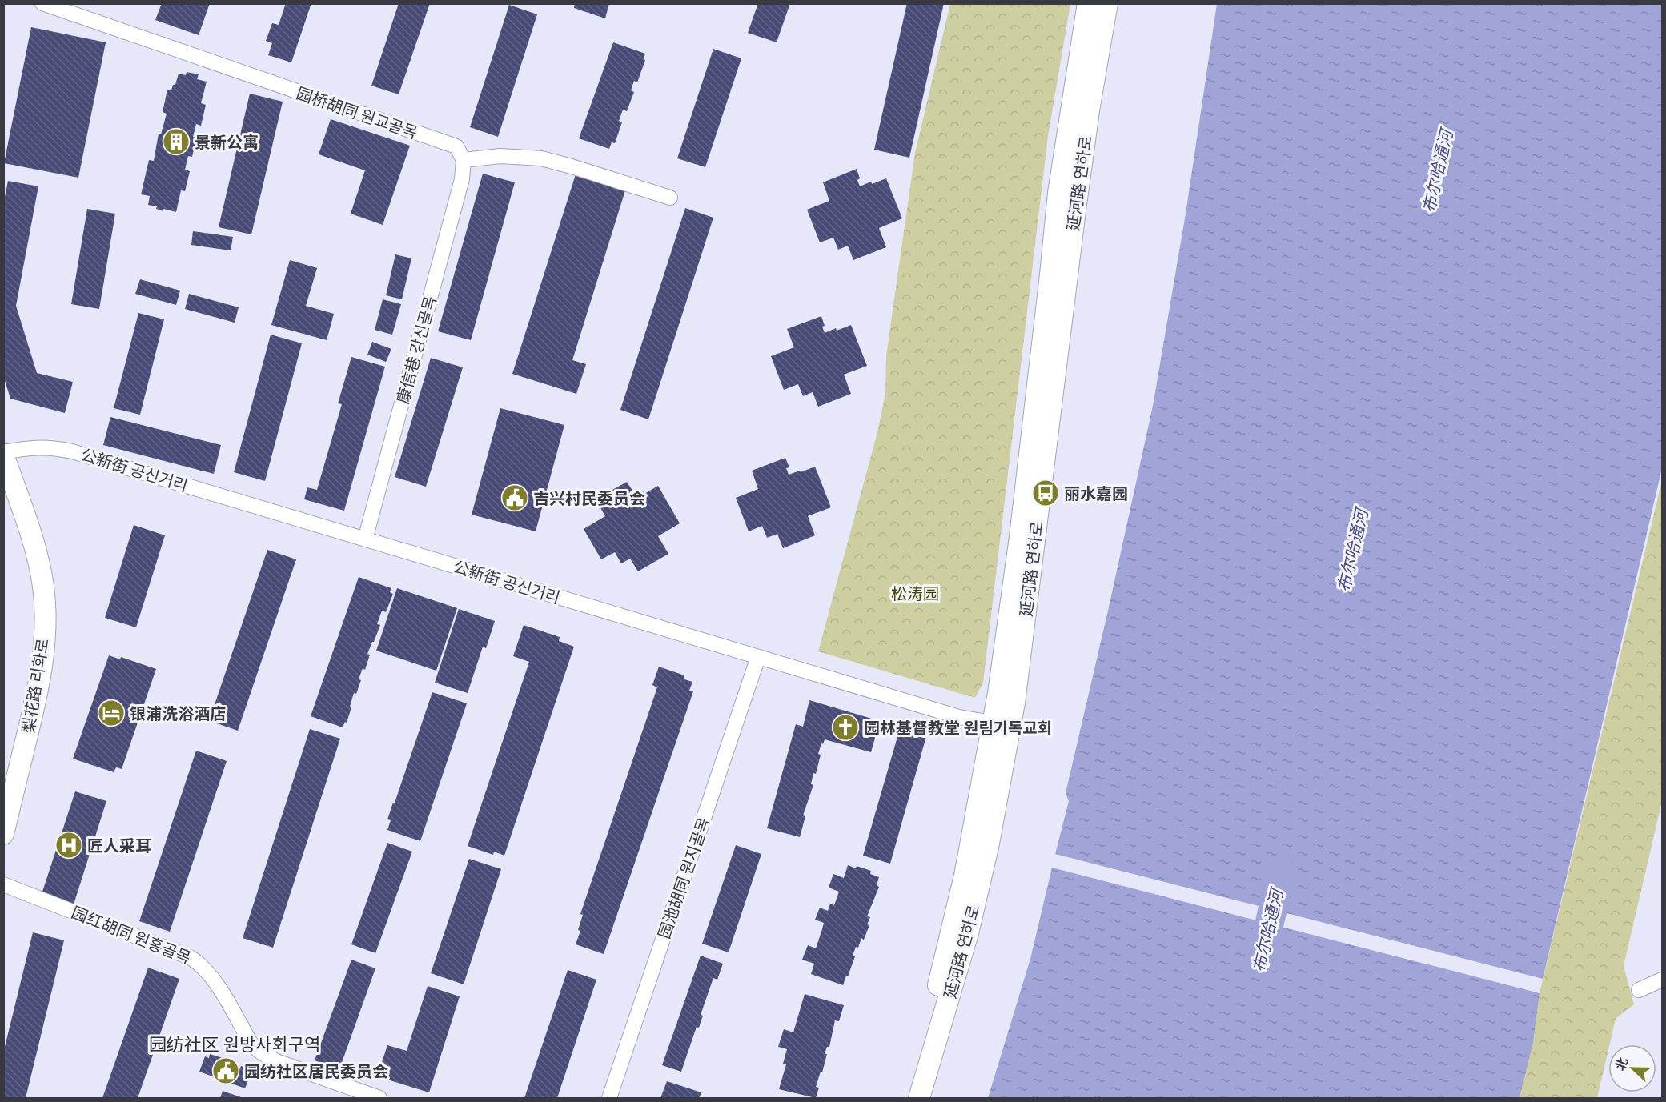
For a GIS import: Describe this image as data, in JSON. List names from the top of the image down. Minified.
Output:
{"streets":{"main road":["延河路 연하로","梨花路 리화로"],"street":["园桥胡同 원교골목","康信巷 강신골목","公新街 공신거리","园池胡同 원지골목","园红胡同 원홍골목"]},"crossings":[["园桥胡同 원교골목","康信巷 강신골목"],["延河路 연하로","公新街 공신거리"],["康信巷 강신골목","公新街 공신거리"],["公新街 공신거리","梨花路 리화로"],["公新街 공신거리","园池胡同 원지골목"]],"districts":["园纺社区 원방사회구역"],"water":["布尔哈通河"],"parks":["松涛园"],"places":{"building":["景新公寓"],"bus stop":["丽水嘉园"],"public building":["吉兴村民委员会","园纺社区居民委员会"],"hotel":["银浦洗浴酒店"],"church":["园林基督教堂 원림기독교회"],"hospital":["匠人采耳"]},"north":"left"}
